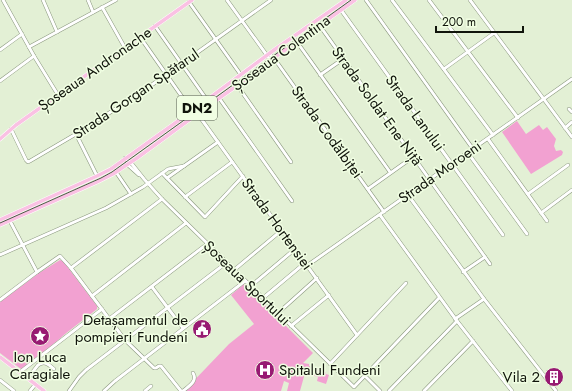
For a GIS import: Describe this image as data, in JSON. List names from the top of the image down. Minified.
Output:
{"streets":{"main road":["Șoseaua Colentina","Șoseaua Andronache","DN2"],"street":["Strada Gorgan Spătarul","Strada Soldat Ene Niță","Strada Lanului","Strada Codălbiței","Strada Moroeni","Strada Hortensiei","Șoseaua Sportului"]},"crossings":[["Șoseaua Colentina","Strada Soldat Ene Niță"],["Șoseaua Colentina","Strada Lanului"],["Șoseaua Colentina","Strada Codălbiței"],["Șoseaua Colentina","Strada Hortensiei"],["Șoseaua Colentina","Șoseaua Sportului"],["Șoseaua Andronache","Strada Gorgan Spătarul"],["Strada Gorgan Spătarul","Strada Codălbiței"],["Strada Soldat Ene Niță","Strada Moroeni"],["Strada Lanului","Strada Moroeni"],["Strada Codălbiței","Strada Moroeni"],["Strada Moroeni","Strada Hortensiei"],["Strada Moroeni","Șoseaua Sportului"]],"places":{"public building":["Detașamentul de pompieri Fundeni"],"place":["Ion Luca Caragiale"],"hospital":["Spitalul Fundeni"],"building":["Vila 2"]},"scale_bar":"200 m"}
